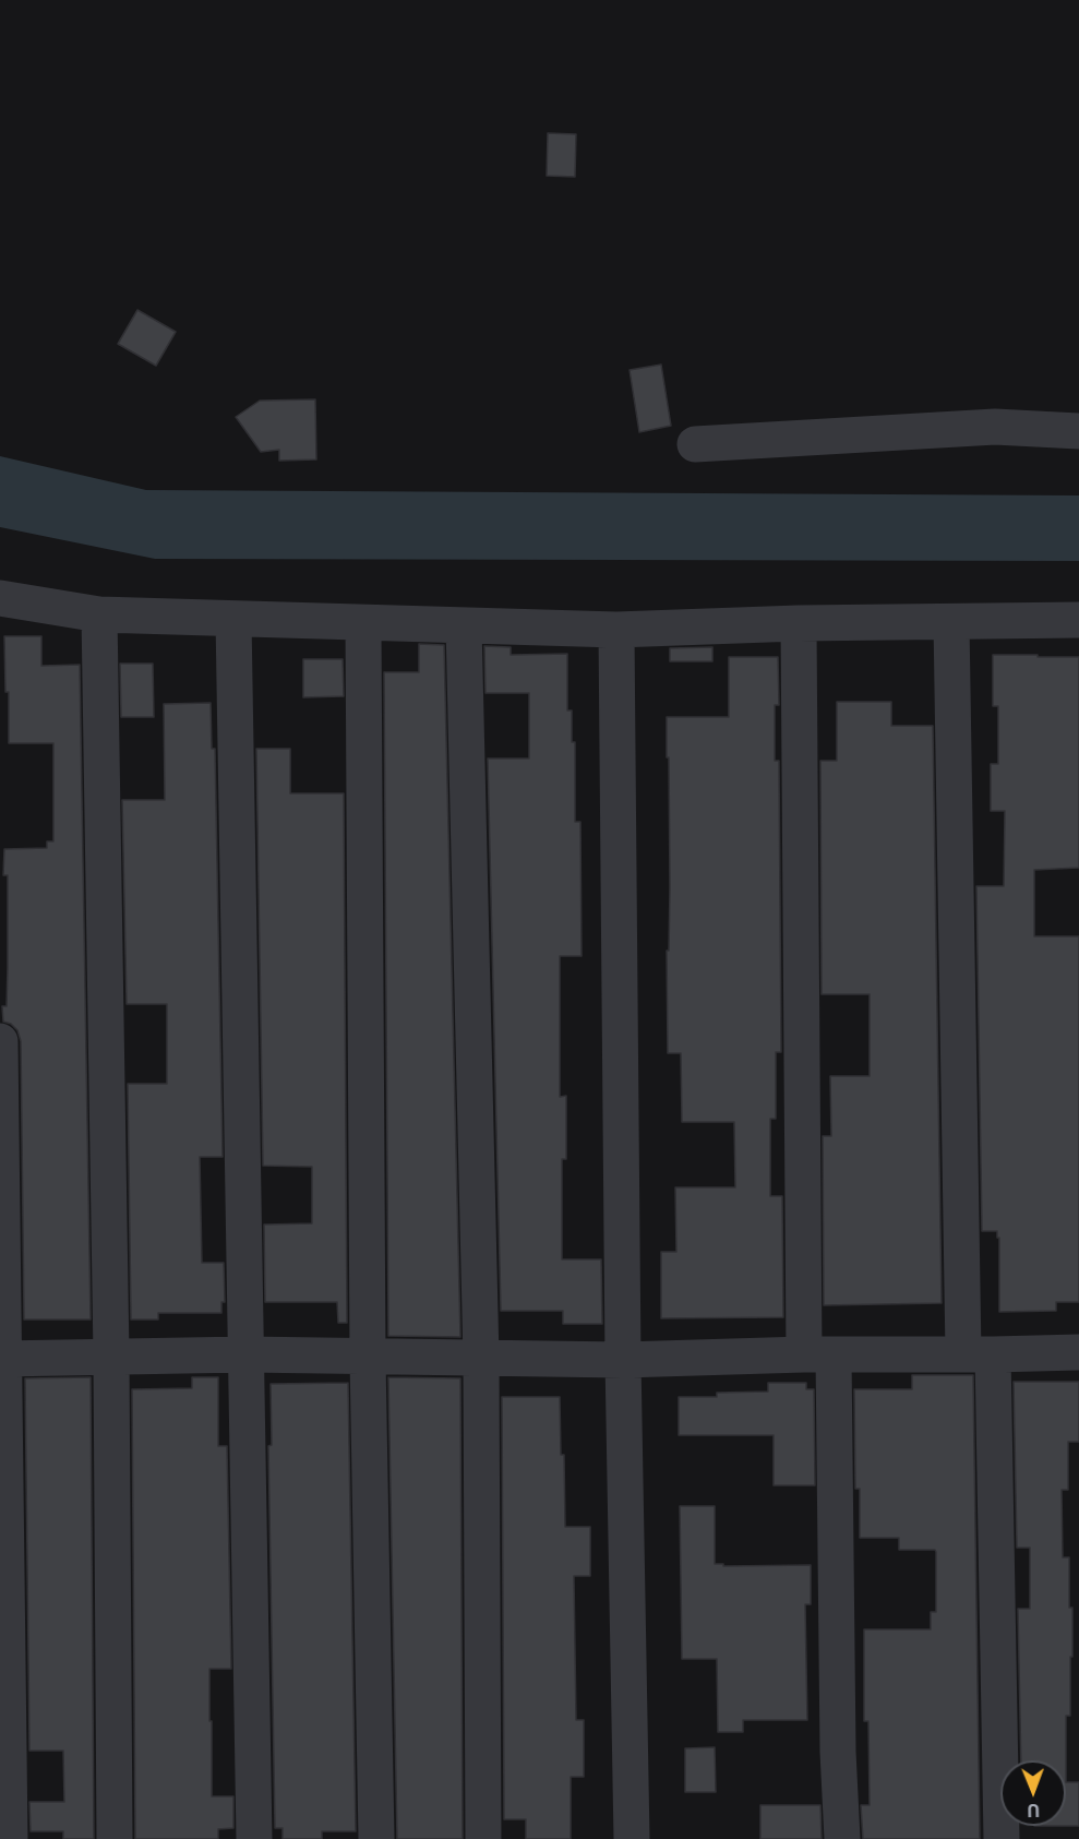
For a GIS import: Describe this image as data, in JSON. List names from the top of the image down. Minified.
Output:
{"north":"bottom"}
